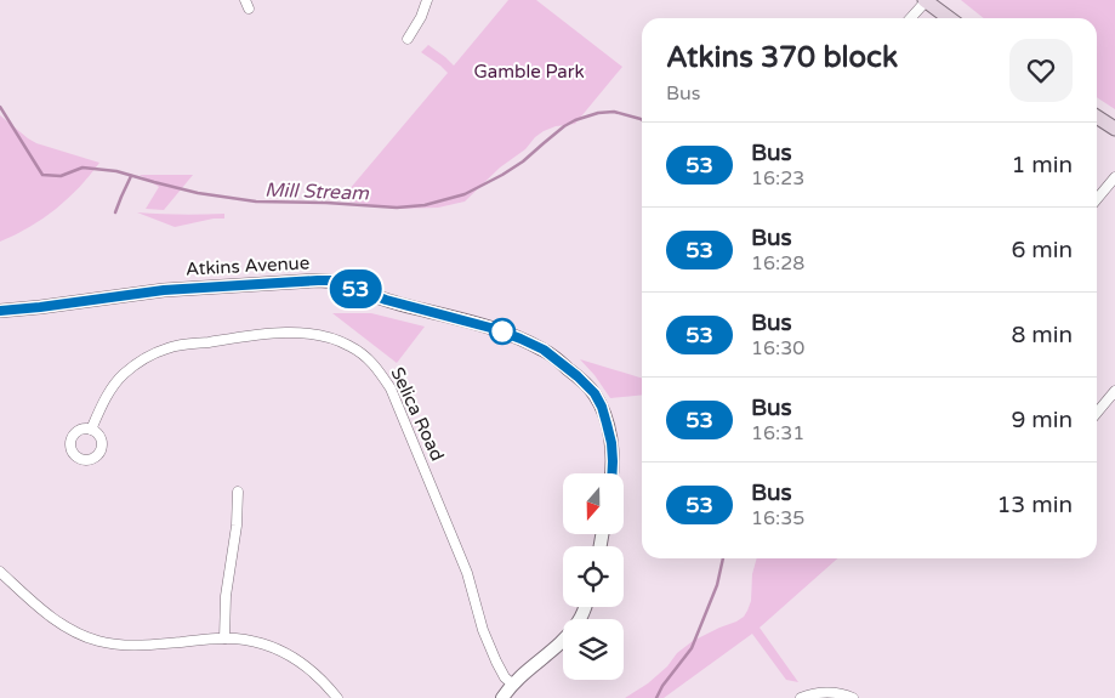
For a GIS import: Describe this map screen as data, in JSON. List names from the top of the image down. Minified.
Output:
{"streets":{"street":["Atkins Avenue","Selica Road"]},"water":["Mill Stream"],"parks":["Gamble Park"],"lines":["bus line 53"],"north":"bottom","page":{"on_map":"53","heading":["Atkins 370 block","Bus"],"list":[{"mark":"53","name":"Bus","note":"16:23","value":"1 min"},{"mark":"53","name":"Bus","note":"16:28","value":"6 min"},{"mark":"53","name":"Bus","note":"16:30","value":"8 min"},{"mark":"53","name":"Bus","note":"16:31","value":"9 min"},{"mark":"53","name":"Bus","note":"16:35","value":"13 min"}]}}
